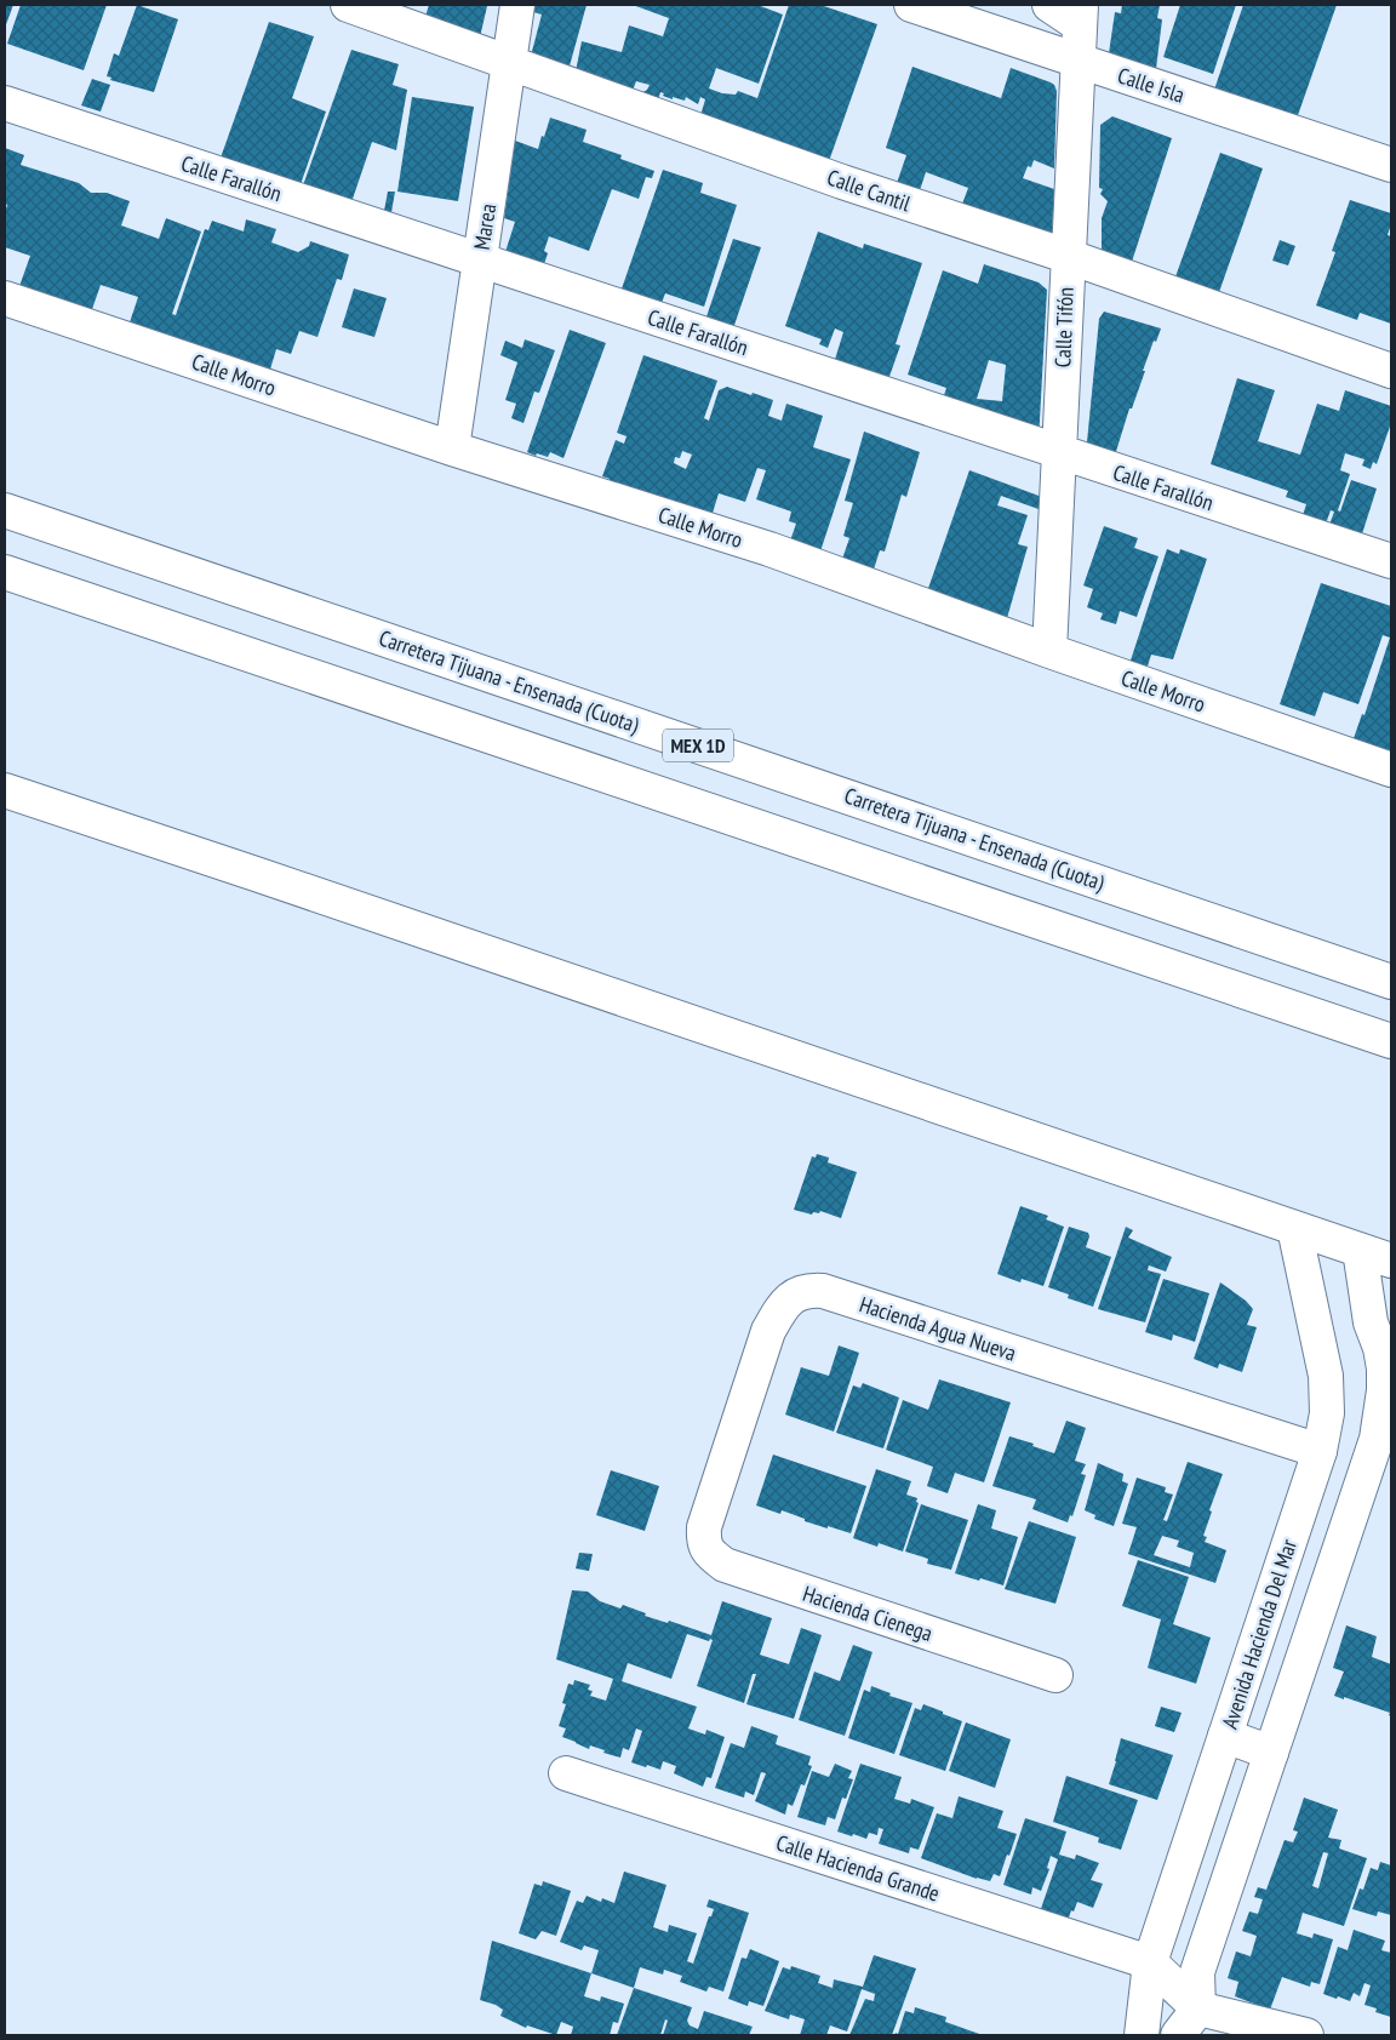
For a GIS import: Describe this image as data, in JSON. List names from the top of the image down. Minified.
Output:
{"streets":{"main road":["Calle Isla","Calle Farallón","Calle Cantil","Marea","Calle Tifón","Calle Morro","Carretera Tijuana - Ensenada (Cuota)","MEX 1D","Hacienda Agua Nueva","Hacienda Cienega","Avenida Hacienda Del Mar","Calle Hacienda Grande"]},"crossings":[["Calle Isla","Calle Tifón"],["Calle Farallón","Marea"],["Calle Farallón","Calle Tifón"],["Calle Cantil","Marea"],["Calle Cantil","Calle Tifón"],["Marea","Calle Morro"],["Calle Tifón","Calle Morro"],["Hacienda Agua Nueva","Hacienda Cienega"],["Hacienda Agua Nueva","Avenida Hacienda Del Mar"],["Avenida Hacienda Del Mar","Calle Hacienda Grande"]]}
